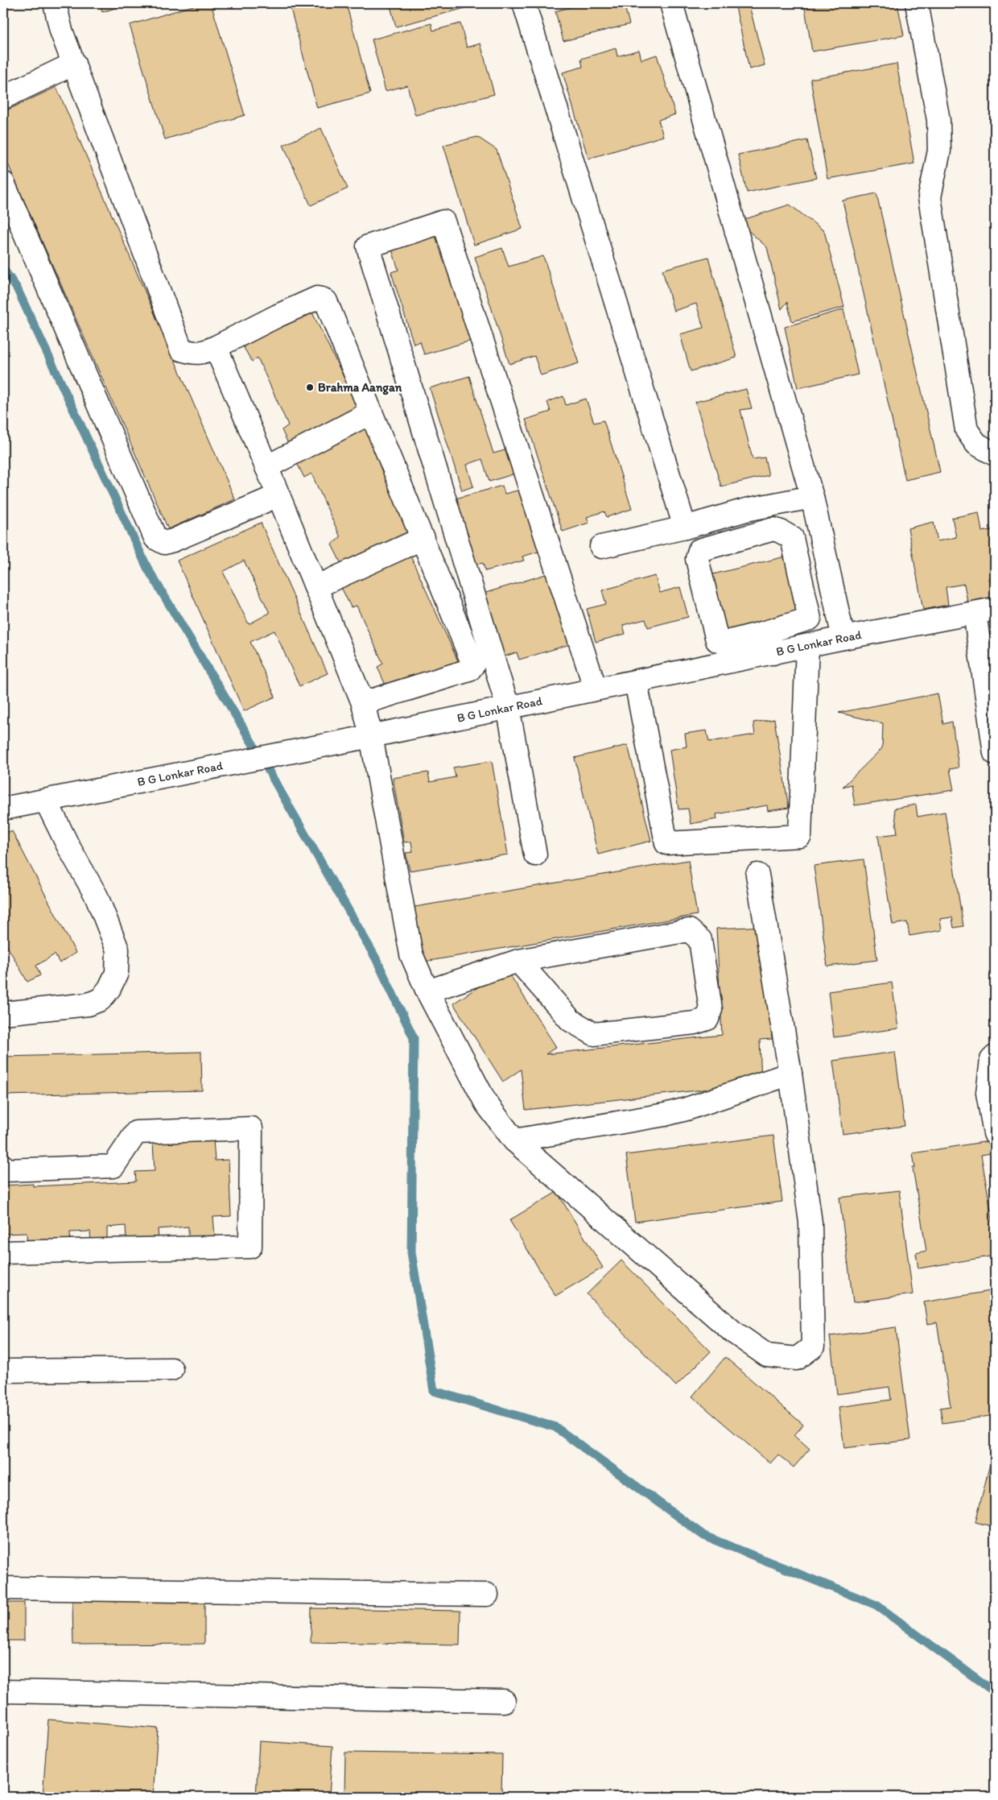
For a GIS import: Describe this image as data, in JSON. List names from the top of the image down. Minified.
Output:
{"streets":{"street":["B G Lonkar Road"]},"places":["Brahma Aangan"]}
